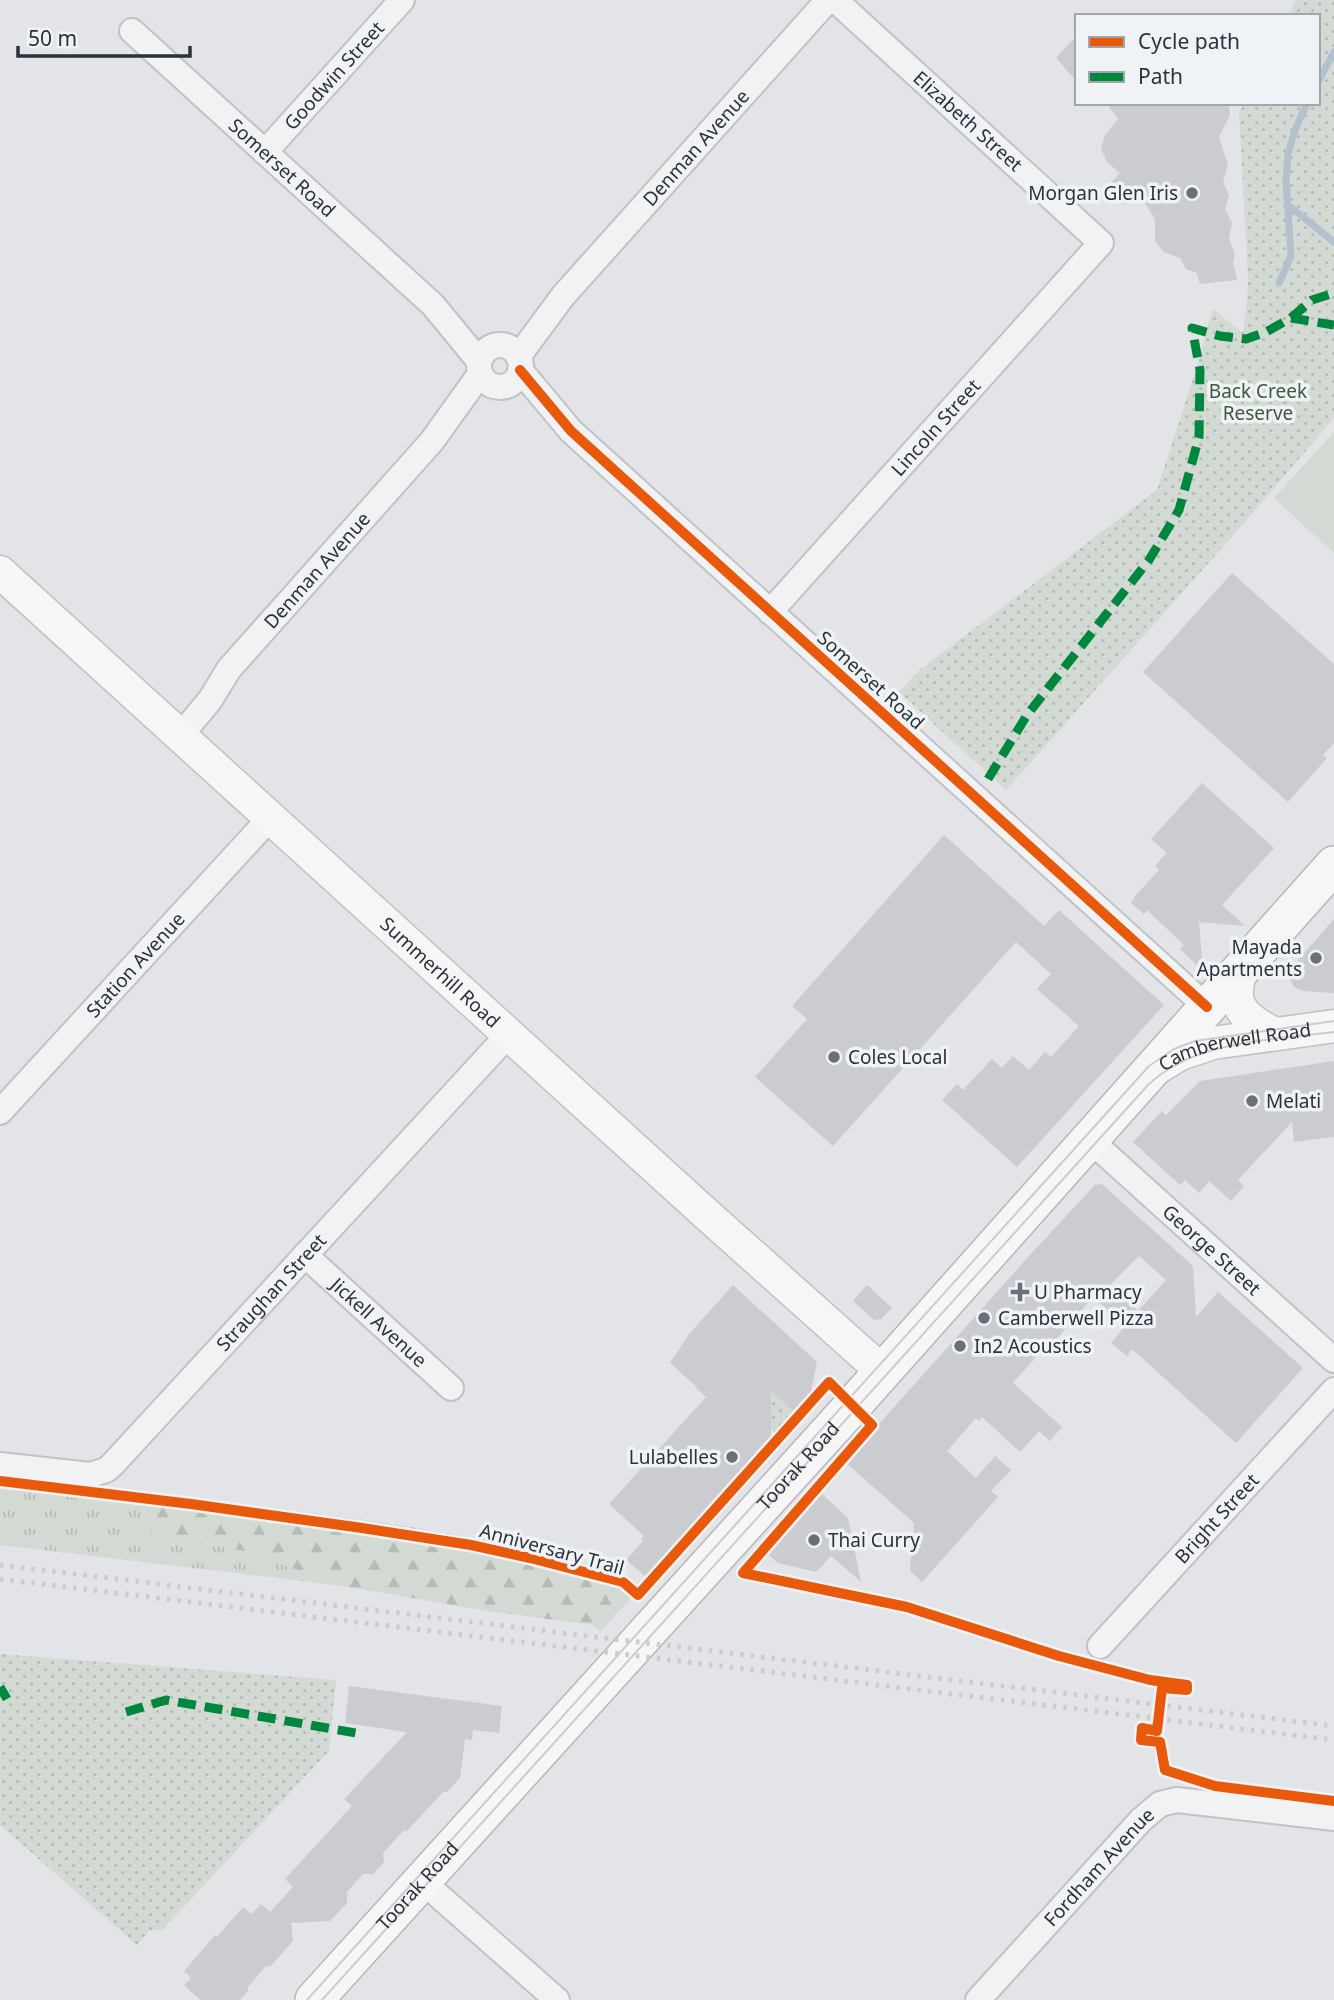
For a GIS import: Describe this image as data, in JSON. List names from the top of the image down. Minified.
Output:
{"streets":{"highway":["Toorak Road"],"main road":["Summerhill Road","Camberwell Road"],"street":["Goodwin Street","Elizabeth Street","Denman Avenue","Somerset Road","Lincoln Street","Station Avenue","George Street","Straughan Street","Jickell Avenue","Bright Street","Fordham Avenue"],"cycle path":["Anniversary Trail"]},"crossings":[["Goodwin Street","Somerset Road"],["Elizabeth Street","Lincoln Street"],["Denman Avenue","Somerset Road"],["Denman Avenue","Summerhill Road"],["Somerset Road","Lincoln Street"],["Somerset Road","Toorak Road"],["Station Avenue","Summerhill Road"],["Summerhill Road","Straughan Street"],["Summerhill Road","Toorak Road"],["Camberwell Road","Toorak Road"],["George Street","Toorak Road"],["Straughan Street","Jickell Avenue"]],"parks":["Back Creek Reserve"],"places":{"other":["Morgan Glen Iris","Mayada Apartments","Coles Local","Melati","Camberwell Pizza","In2 Acoustics","Lulabelles","Thai Curry"],"health":["U Pharmacy"]},"legend":["Cycle path","Path"],"scale_bar":"50 m"}
